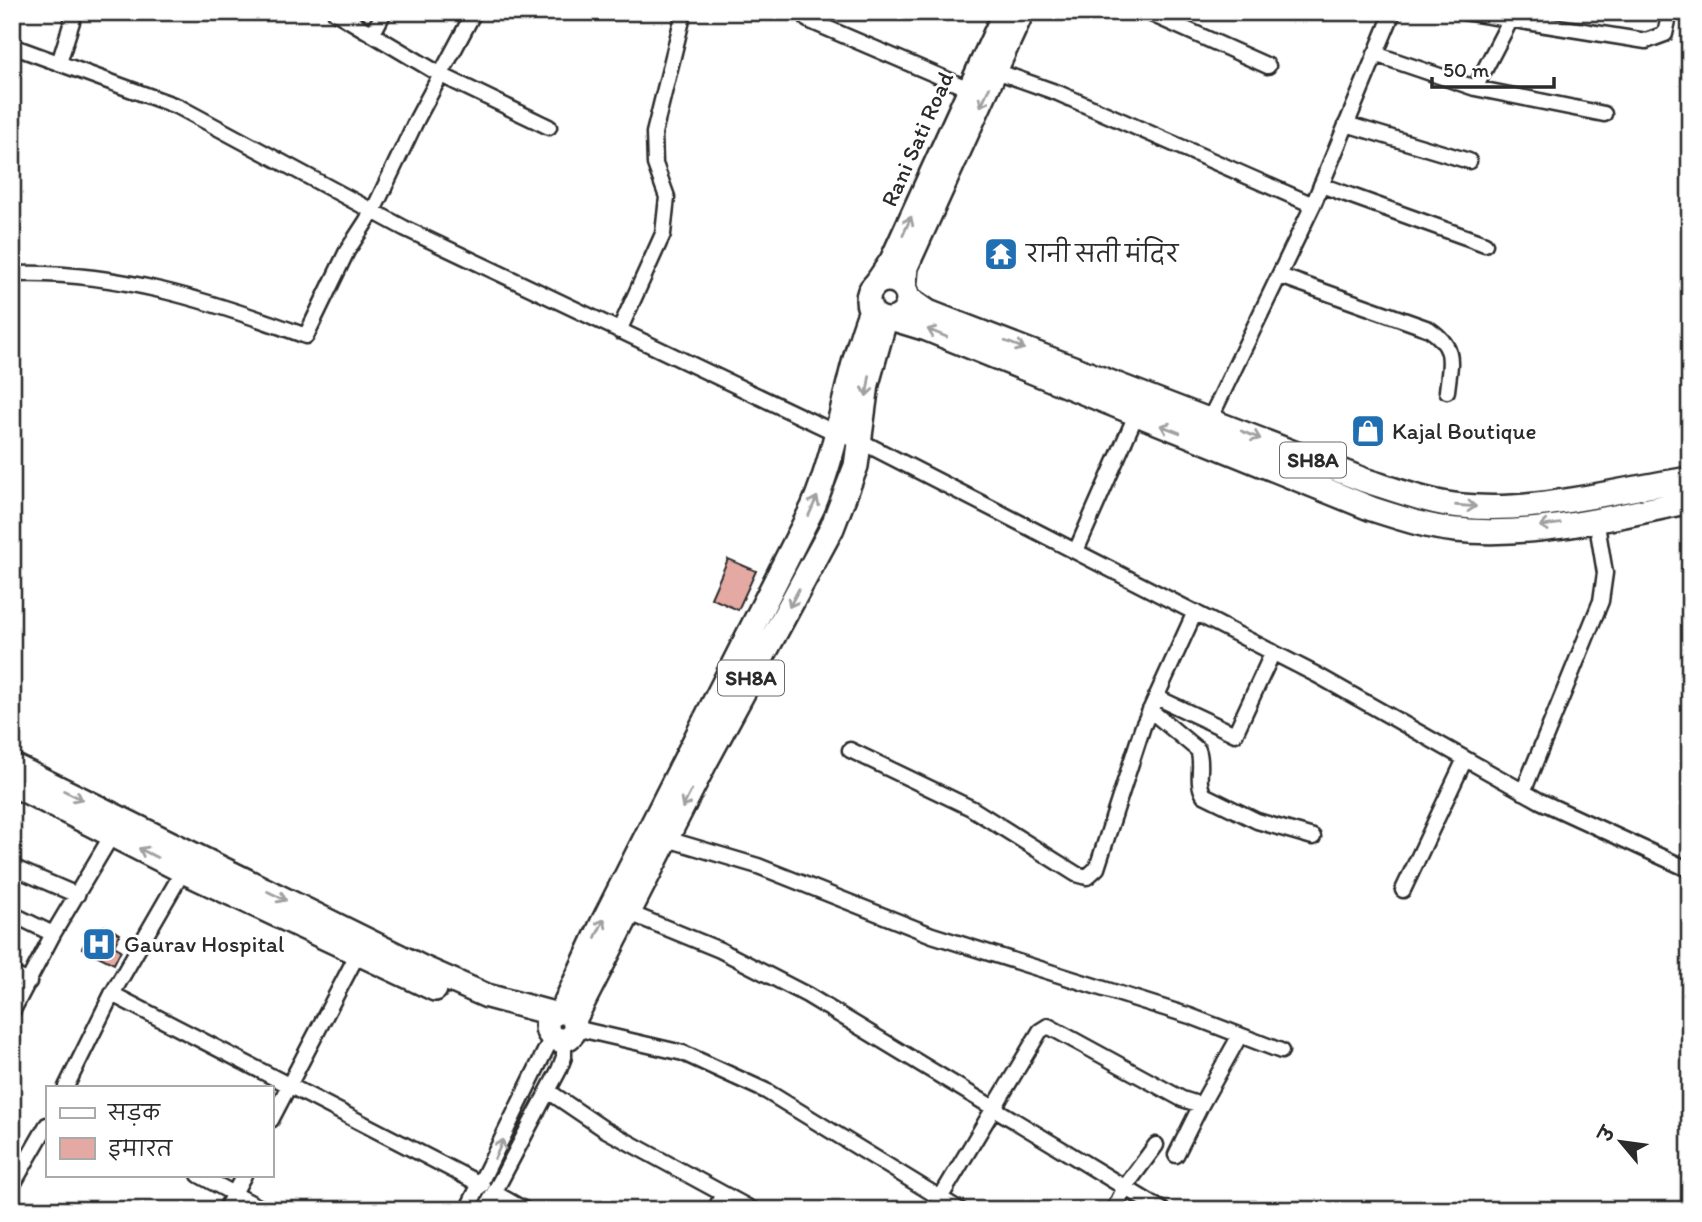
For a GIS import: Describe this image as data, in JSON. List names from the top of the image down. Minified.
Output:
{"streets":{"main road":["SH8A"],"street":["Rani Sati Road"]},"crossings":[["Rani Sati Road","SH8A"]],"places":{"temple":["रानी सती मंदिर"],"shop":["Kajal Boutique"],"hospital":["Gaurav Hospital"]},"legend":["सड़क","इमारत"],"scale_bar":"50 m","north":"top left"}
